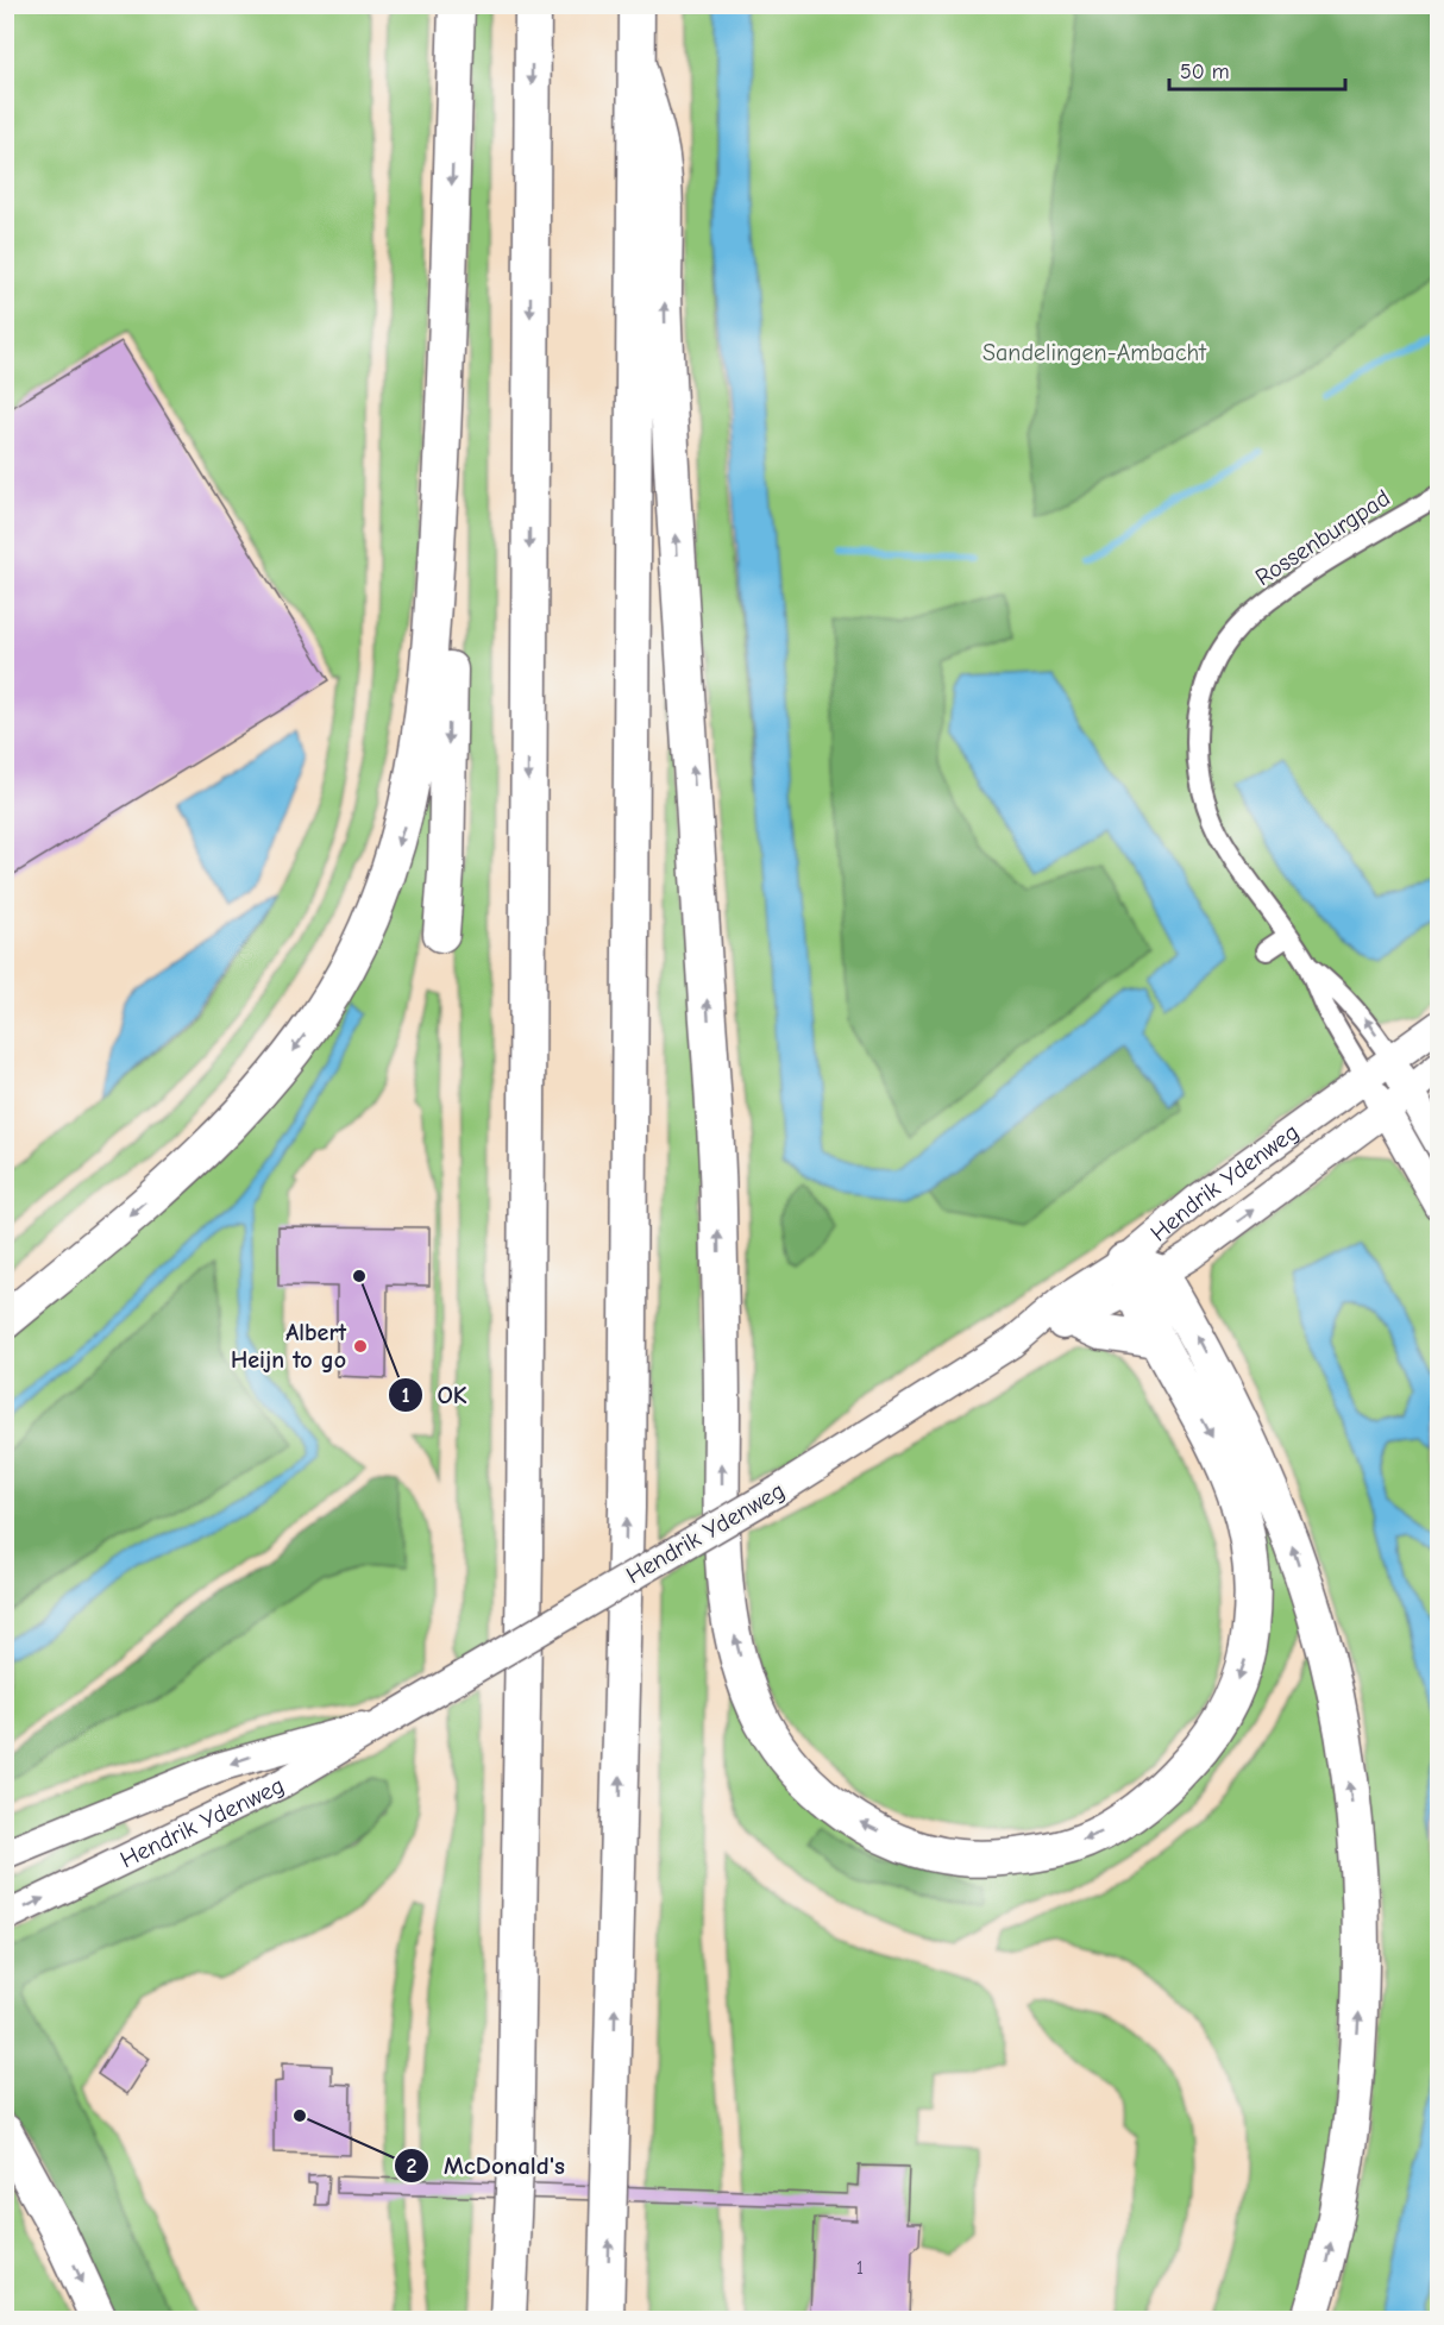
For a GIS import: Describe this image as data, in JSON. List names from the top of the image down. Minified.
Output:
{"streets":{"main road":["Hendrik Ydenweg"],"street":["Rossenburgpad"]},"crossings":[["Rossenburgpad","Hendrik Ydenweg"]],"parks":["Sandelingen-Ambacht"],"places":["OK","Albert Heijn to go","McDonald's"],"house_numbers":["1"],"scale_bar":"50 m"}
